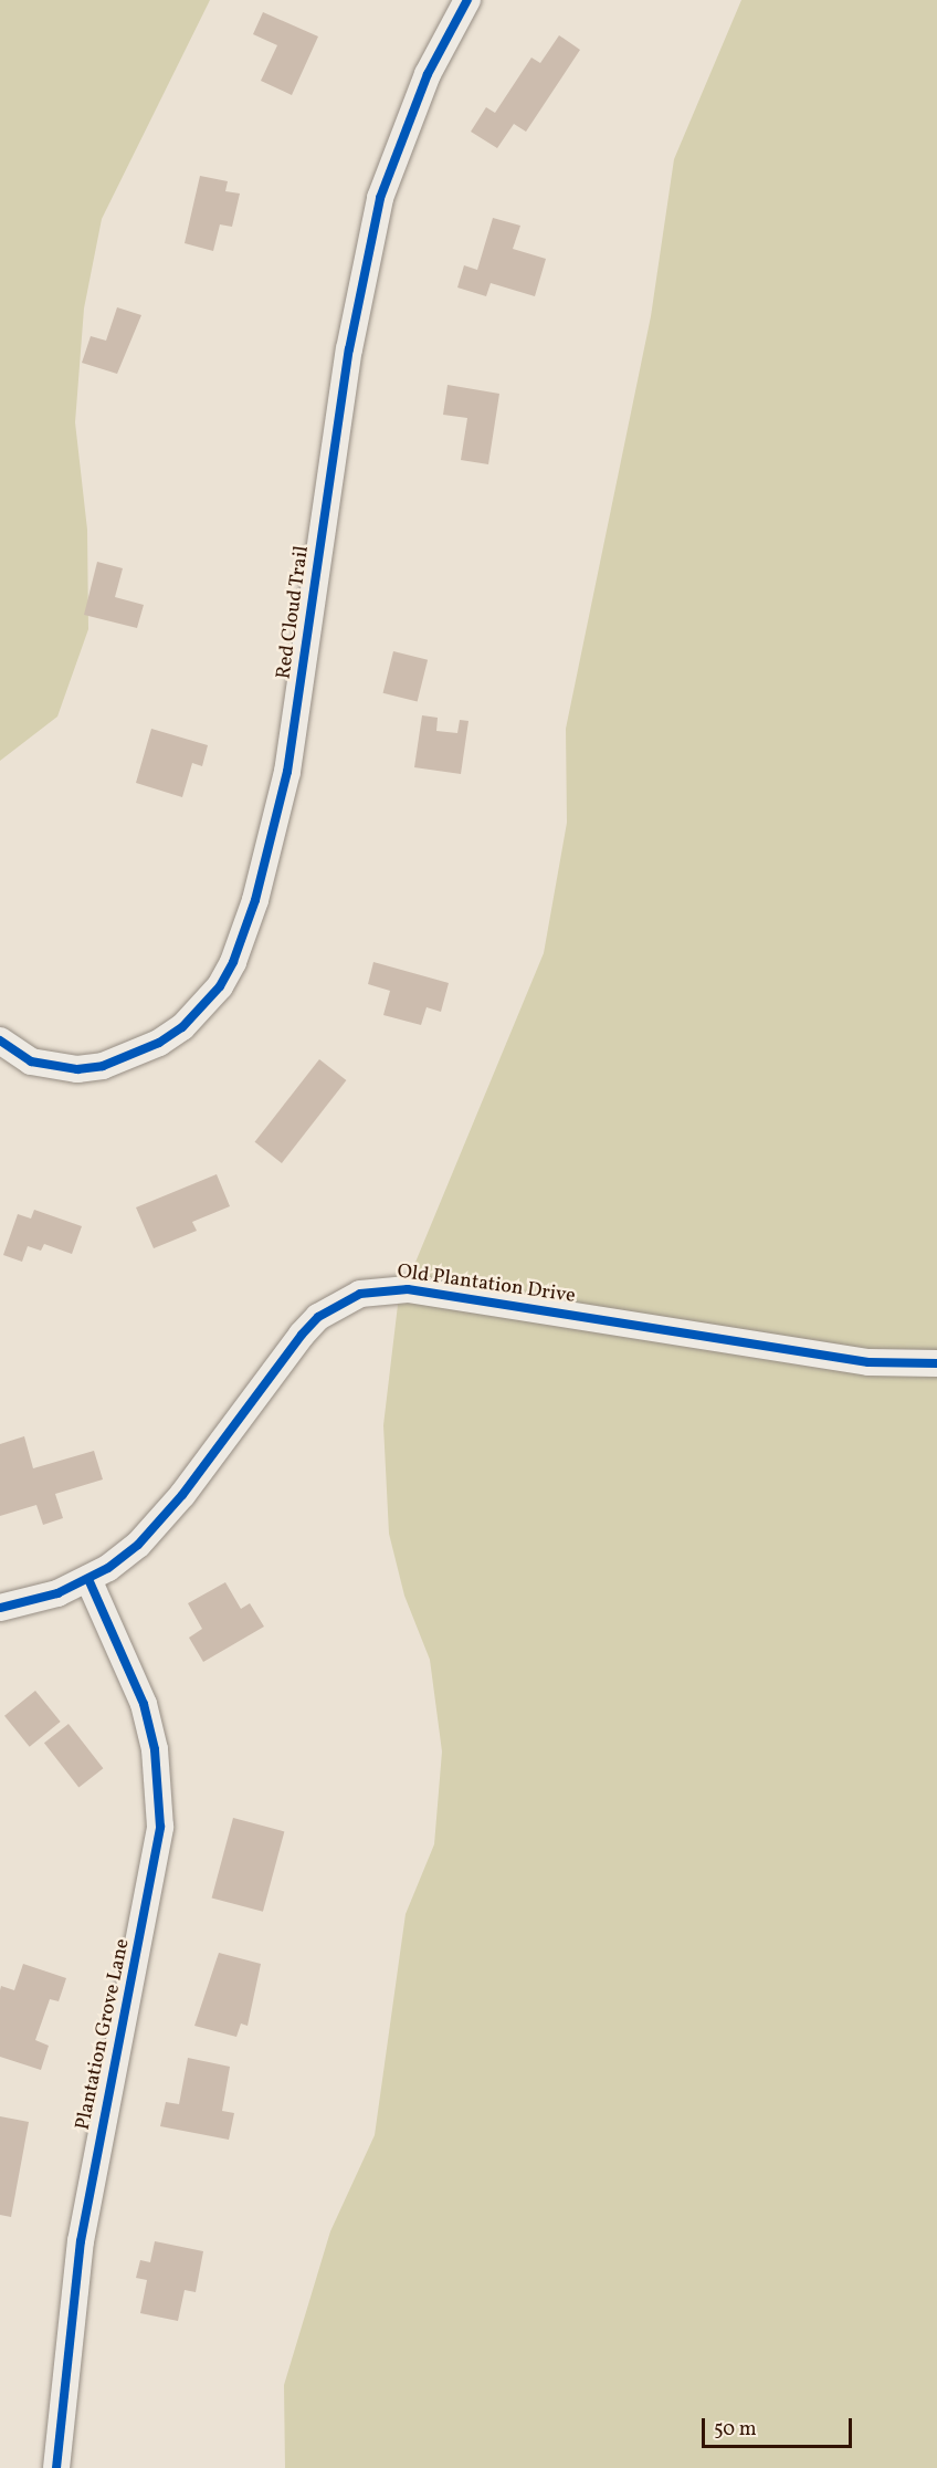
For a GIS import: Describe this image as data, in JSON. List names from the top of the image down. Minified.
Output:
{"streets":{"street":["Red Cloud Trail","Old Plantation Drive","Plantation Grove Lane"]},"crossings":[["Old Plantation Drive","Plantation Grove Lane"]],"scale_bar":"50 m"}
